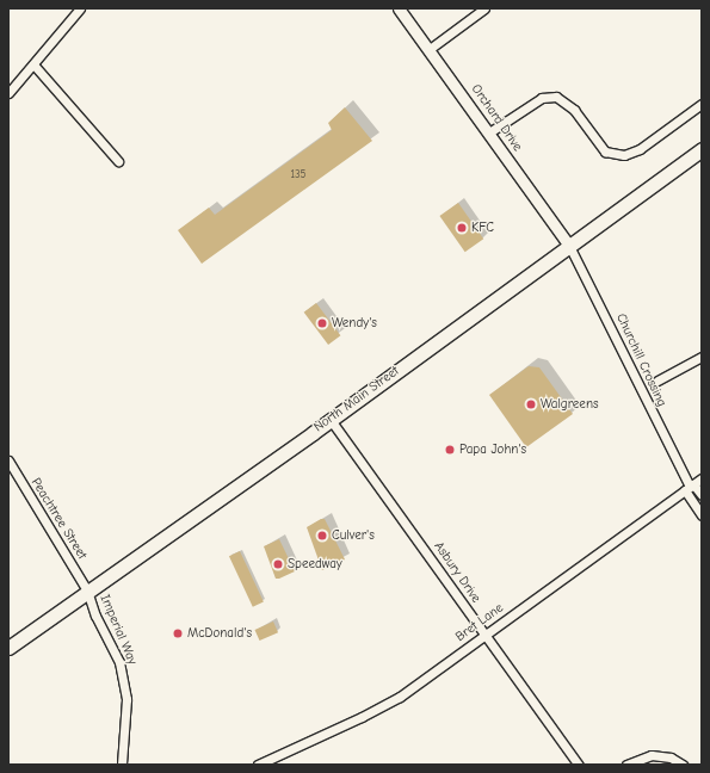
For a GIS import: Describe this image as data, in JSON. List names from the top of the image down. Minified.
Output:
{"streets":{"main road":["North Main Street"],"street":["Orchard Drive","Churchill Crossing","Peachtree Street","Asbury Drive","Bret Lane","Imperial Way"]},"crossings":[["Orchard Drive","Churchill Crossing"],["Orchard Drive","North Main Street"],["Churchill Crossing","North Main Street"],["Churchill Crossing","Bret Lane"],["North Main Street","Peachtree Street"],["North Main Street","Asbury Drive"],["North Main Street","Imperial Way"],["Peachtree Street","Imperial Way"],["Asbury Drive","Bret Lane"]],"places":["KFC","Wendy's","Walgreens","Papa John's","Culver's","Speedway","McDonald's"],"house_numbers":["135"]}
